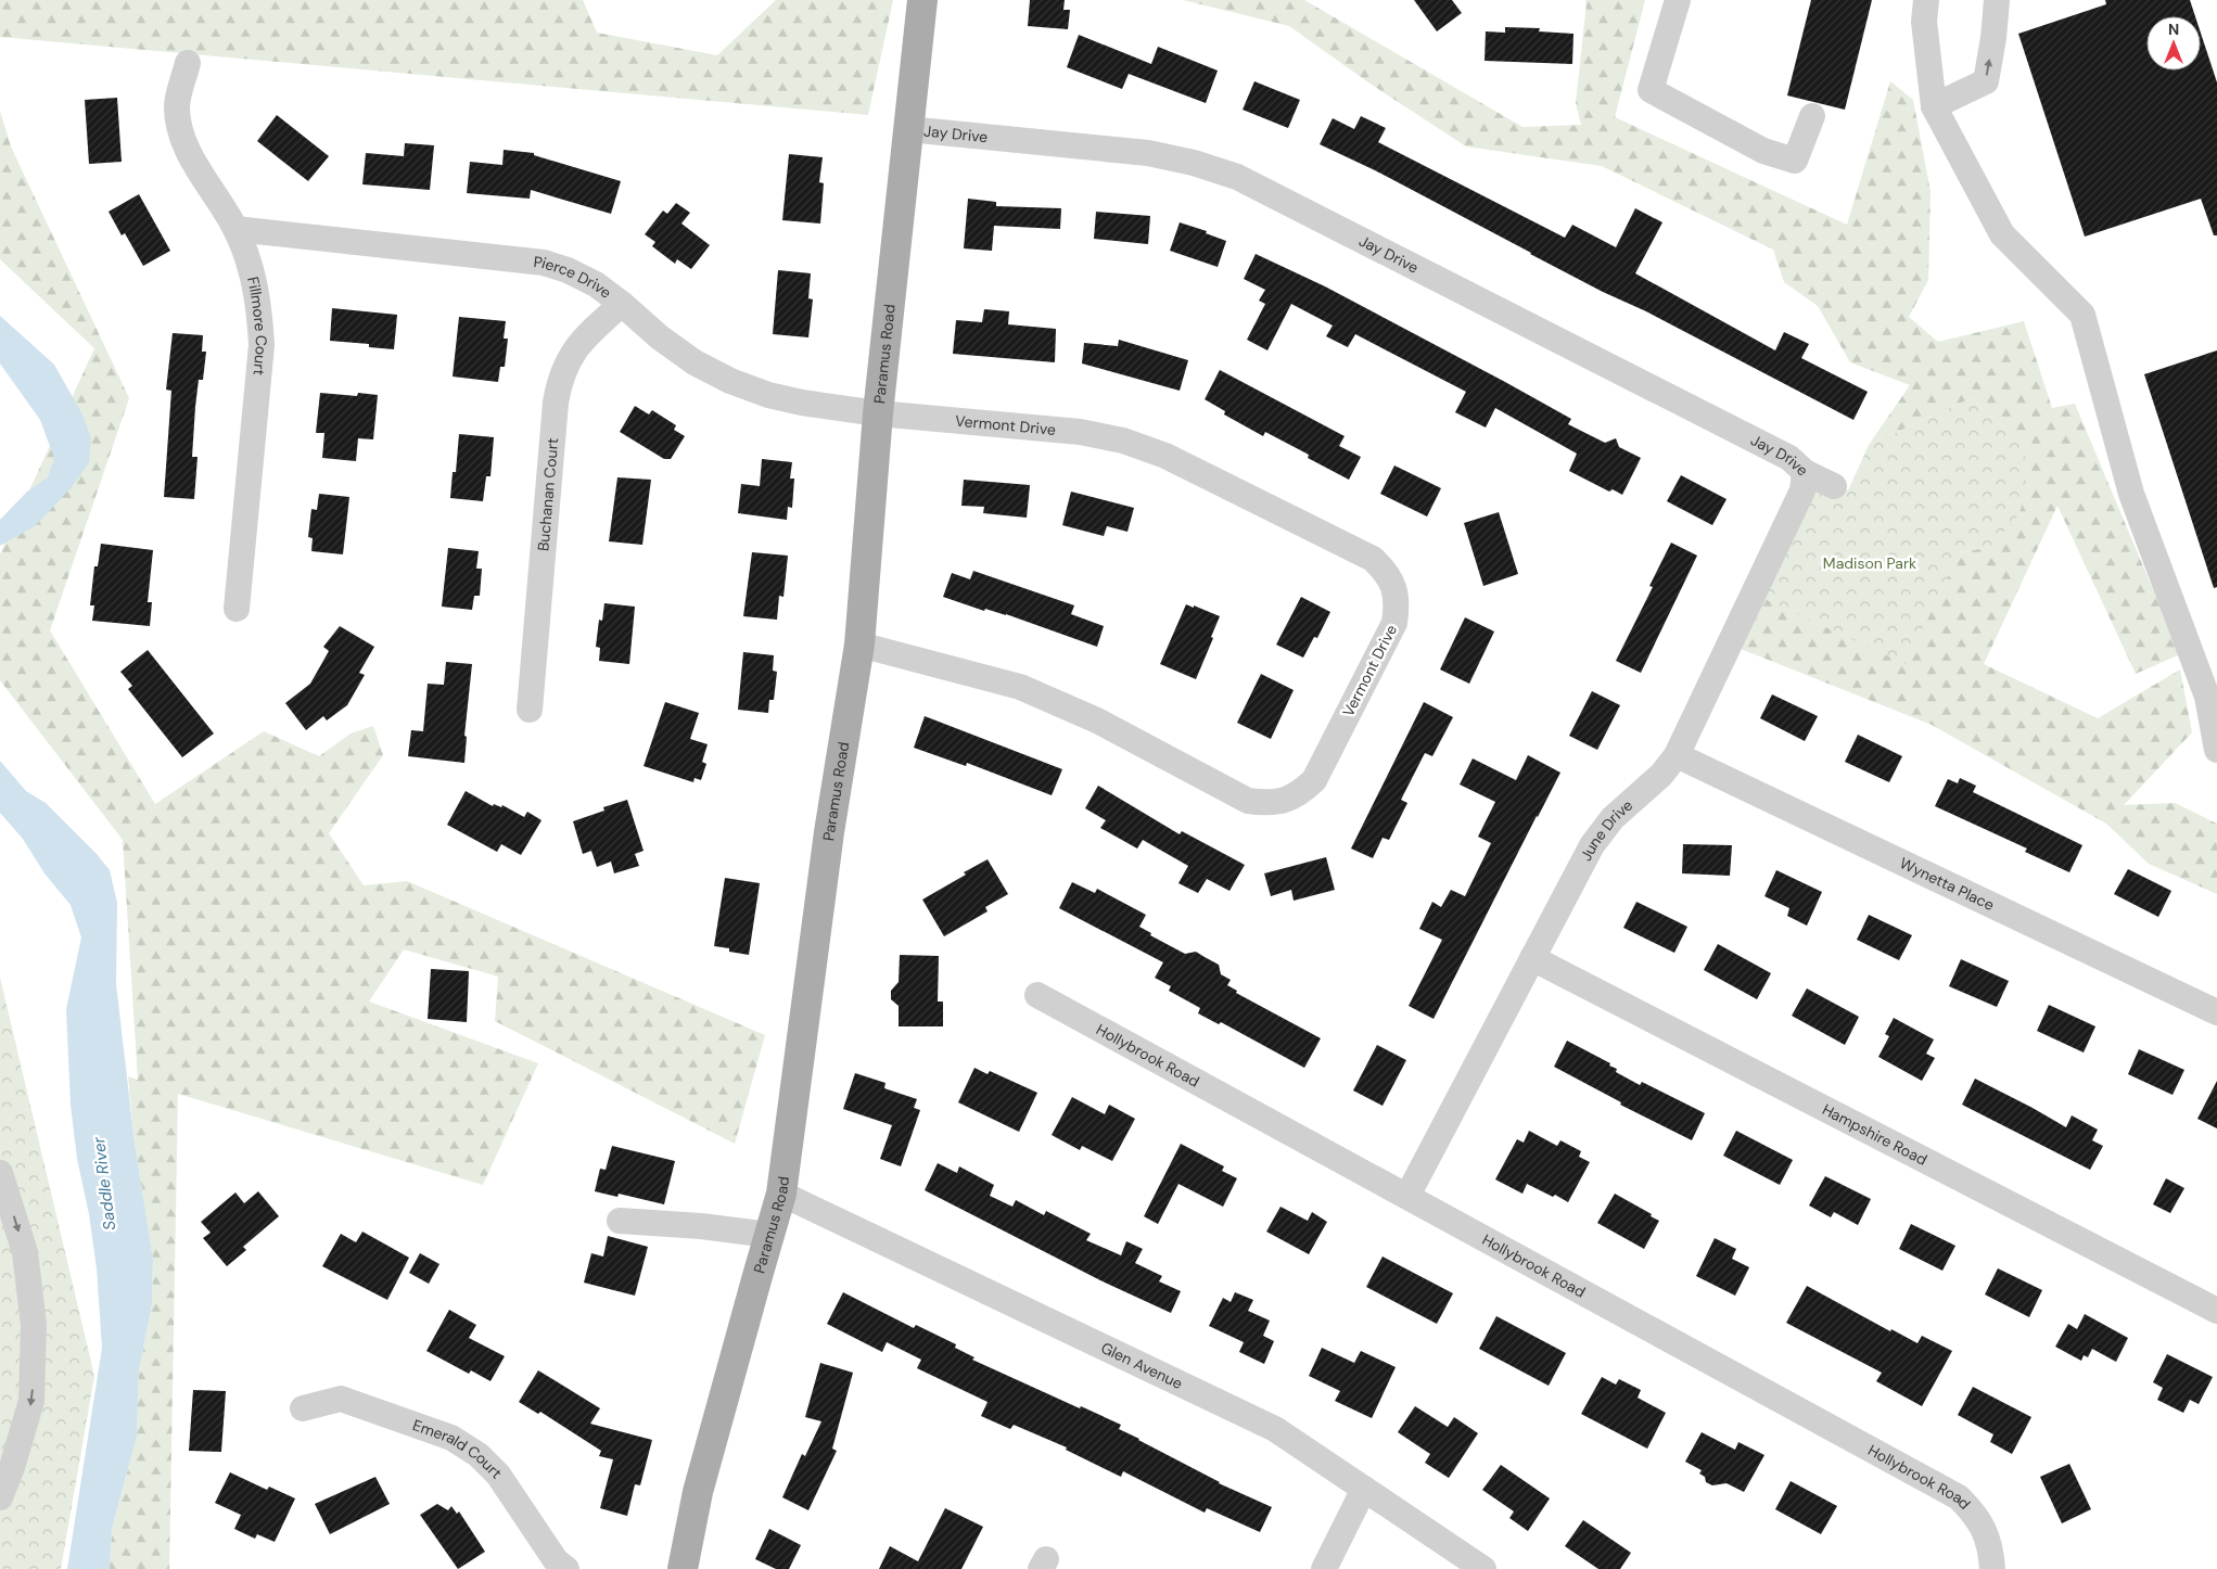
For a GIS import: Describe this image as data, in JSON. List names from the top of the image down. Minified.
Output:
{"streets":{"main road":["Paramus Road"],"street":["Jay Drive","Pierce Drive","Fillmore Court","Vermont Drive","Buchanan Court","June Drive","Wynetta Place","Hollybrook Road","Hampshire Road","Glen Avenue","Emerald Court"]},"crossings":[["Jay Drive","Paramus Road"],["Jay Drive","June Drive"],["Pierce Drive","Fillmore Court"],["Pierce Drive","Paramus Road"],["Pierce Drive","Vermont Drive"],["Pierce Drive","Buchanan Court"],["Paramus Road","Vermont Drive"],["Paramus Road","Glen Avenue"],["June Drive","Wynetta Place"],["June Drive","Hollybrook Road"],["June Drive","Hampshire Road"]],"water":["Saddle River"],"parks":["Madison Park"],"north":"top"}
